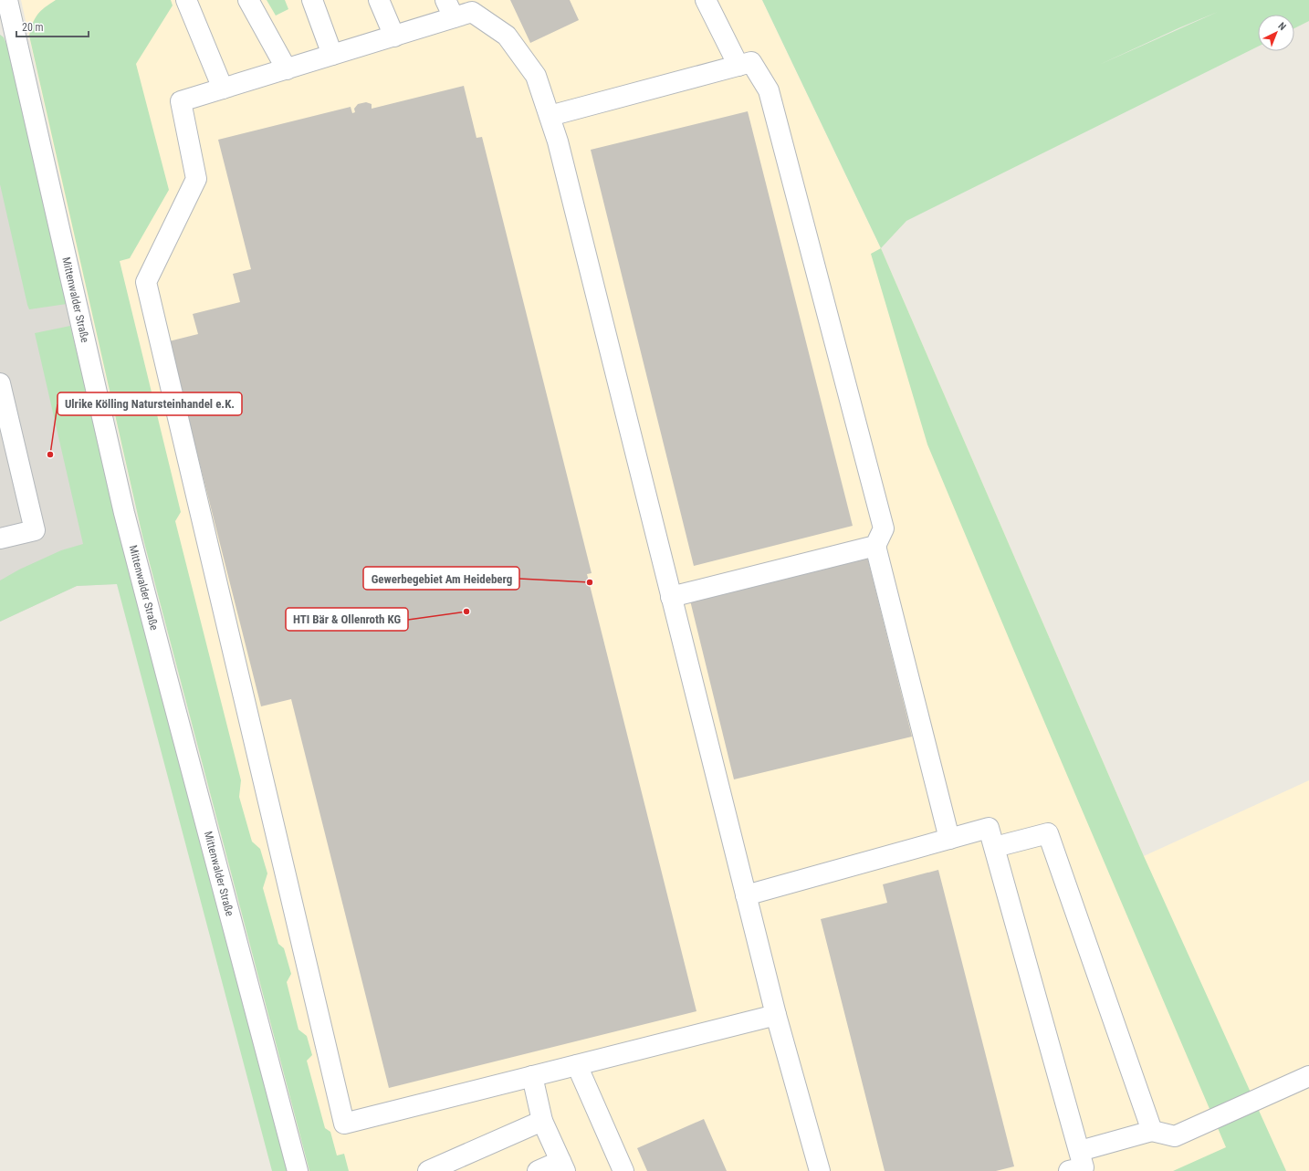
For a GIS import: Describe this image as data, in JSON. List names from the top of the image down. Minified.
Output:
{"streets":{"street":["Mittenwalder Straße"]},"places":["Ulrike Kölling Natursteinhandel e.K.","Gewerbegebiet Am Heideberg","HTI Bär & Ollenroth KG"],"scale_bar":"20 m","north":"top right"}
